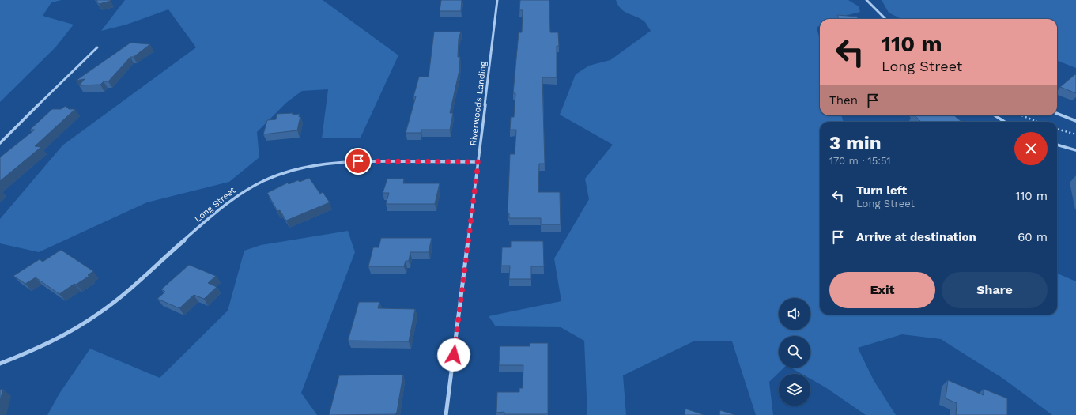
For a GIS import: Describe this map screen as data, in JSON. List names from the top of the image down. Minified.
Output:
{"streets":{"street":["Riverwoods Landing","Long Street"]},"crossings":[["Riverwoods Landing","Long Street"]],"page":{"turn":["110 m","Long Street"],"then":"Then","heading":["3 min","170 m · 15:51"],"list":[{"name":"Turn left","note":"Long Street","value":"110 m"},{"name":"Arrive at destination","value":"60 m"}],"buttons":["Exit","Share"]}}
